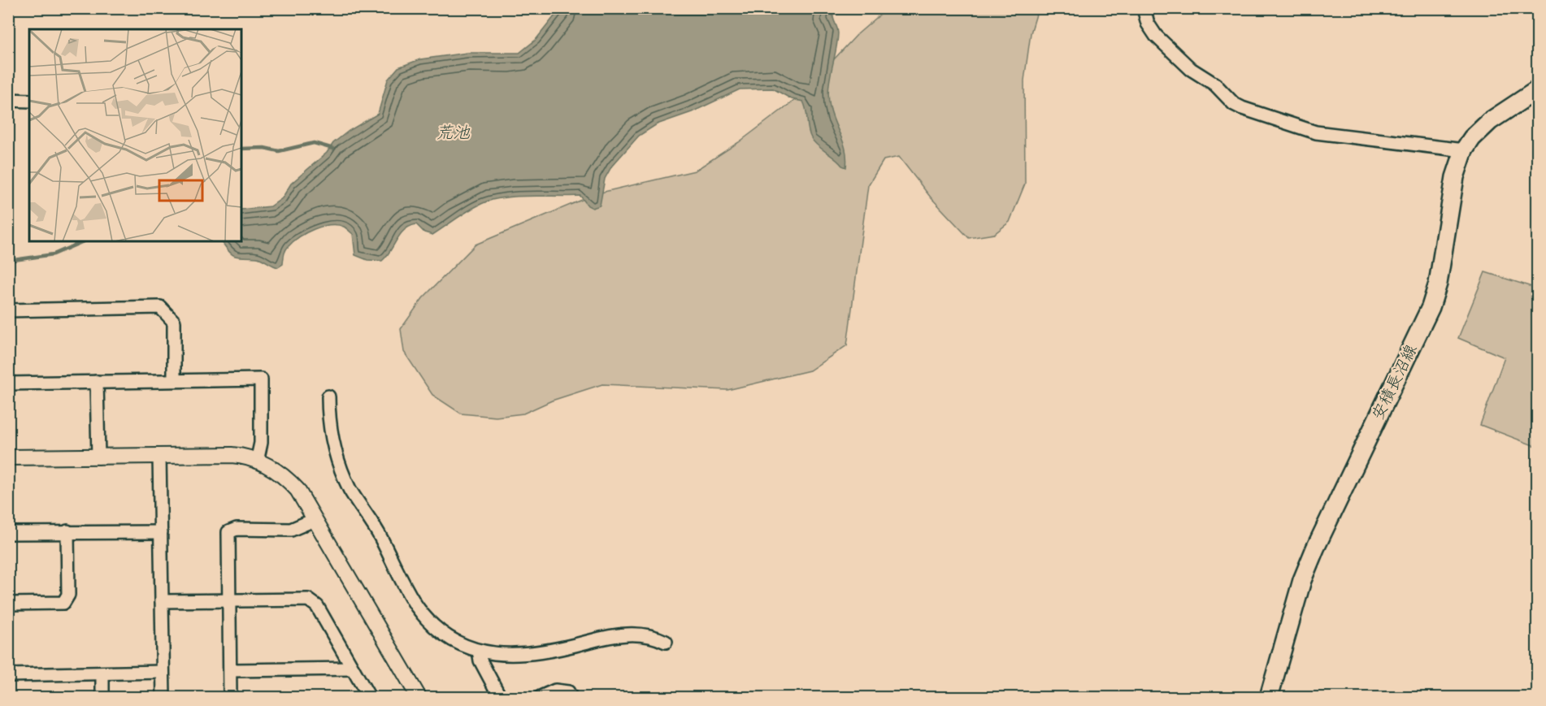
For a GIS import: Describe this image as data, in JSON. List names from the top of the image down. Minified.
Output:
{"streets":{"main road":["安積長沼線"]},"water":["荒池"]}
